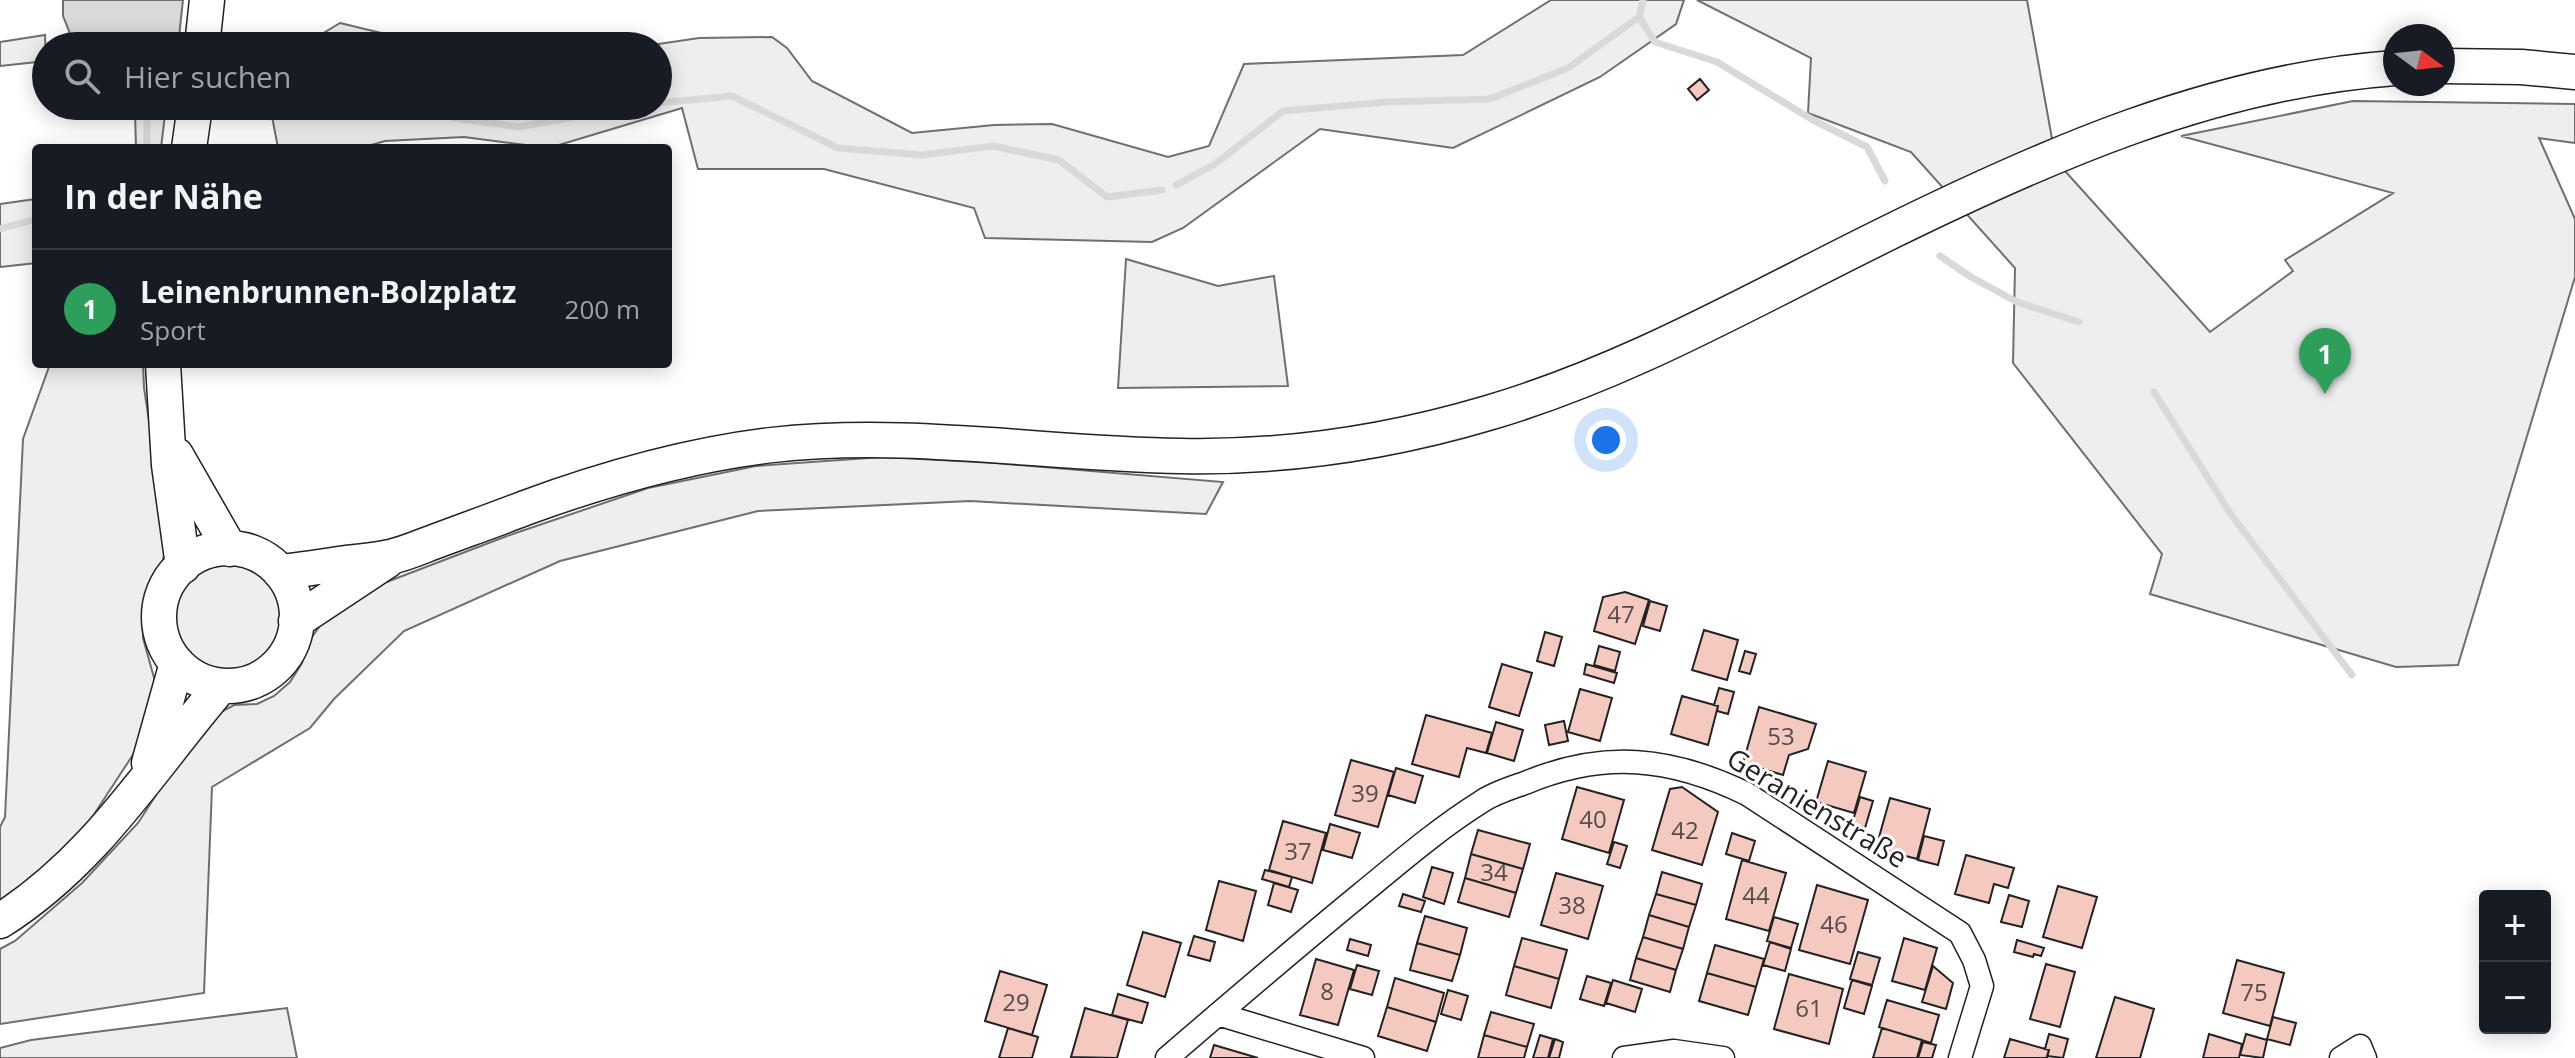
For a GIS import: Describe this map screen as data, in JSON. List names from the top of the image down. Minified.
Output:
{"streets":{"street":["Geranienstraße"]},"house_numbers":["47","53","39","40","42","37","34","44","38","46","8","75","29","61"],"north":"right","page":{"search":"Hier suchen","heading":"In der Nähe","list":[{"mark":"1","name":"Leinenbrunnen-Bolzplatz","note":"Sport","value":"200 m"}],"pins":"1","map_buttons":["+","−"]}}
